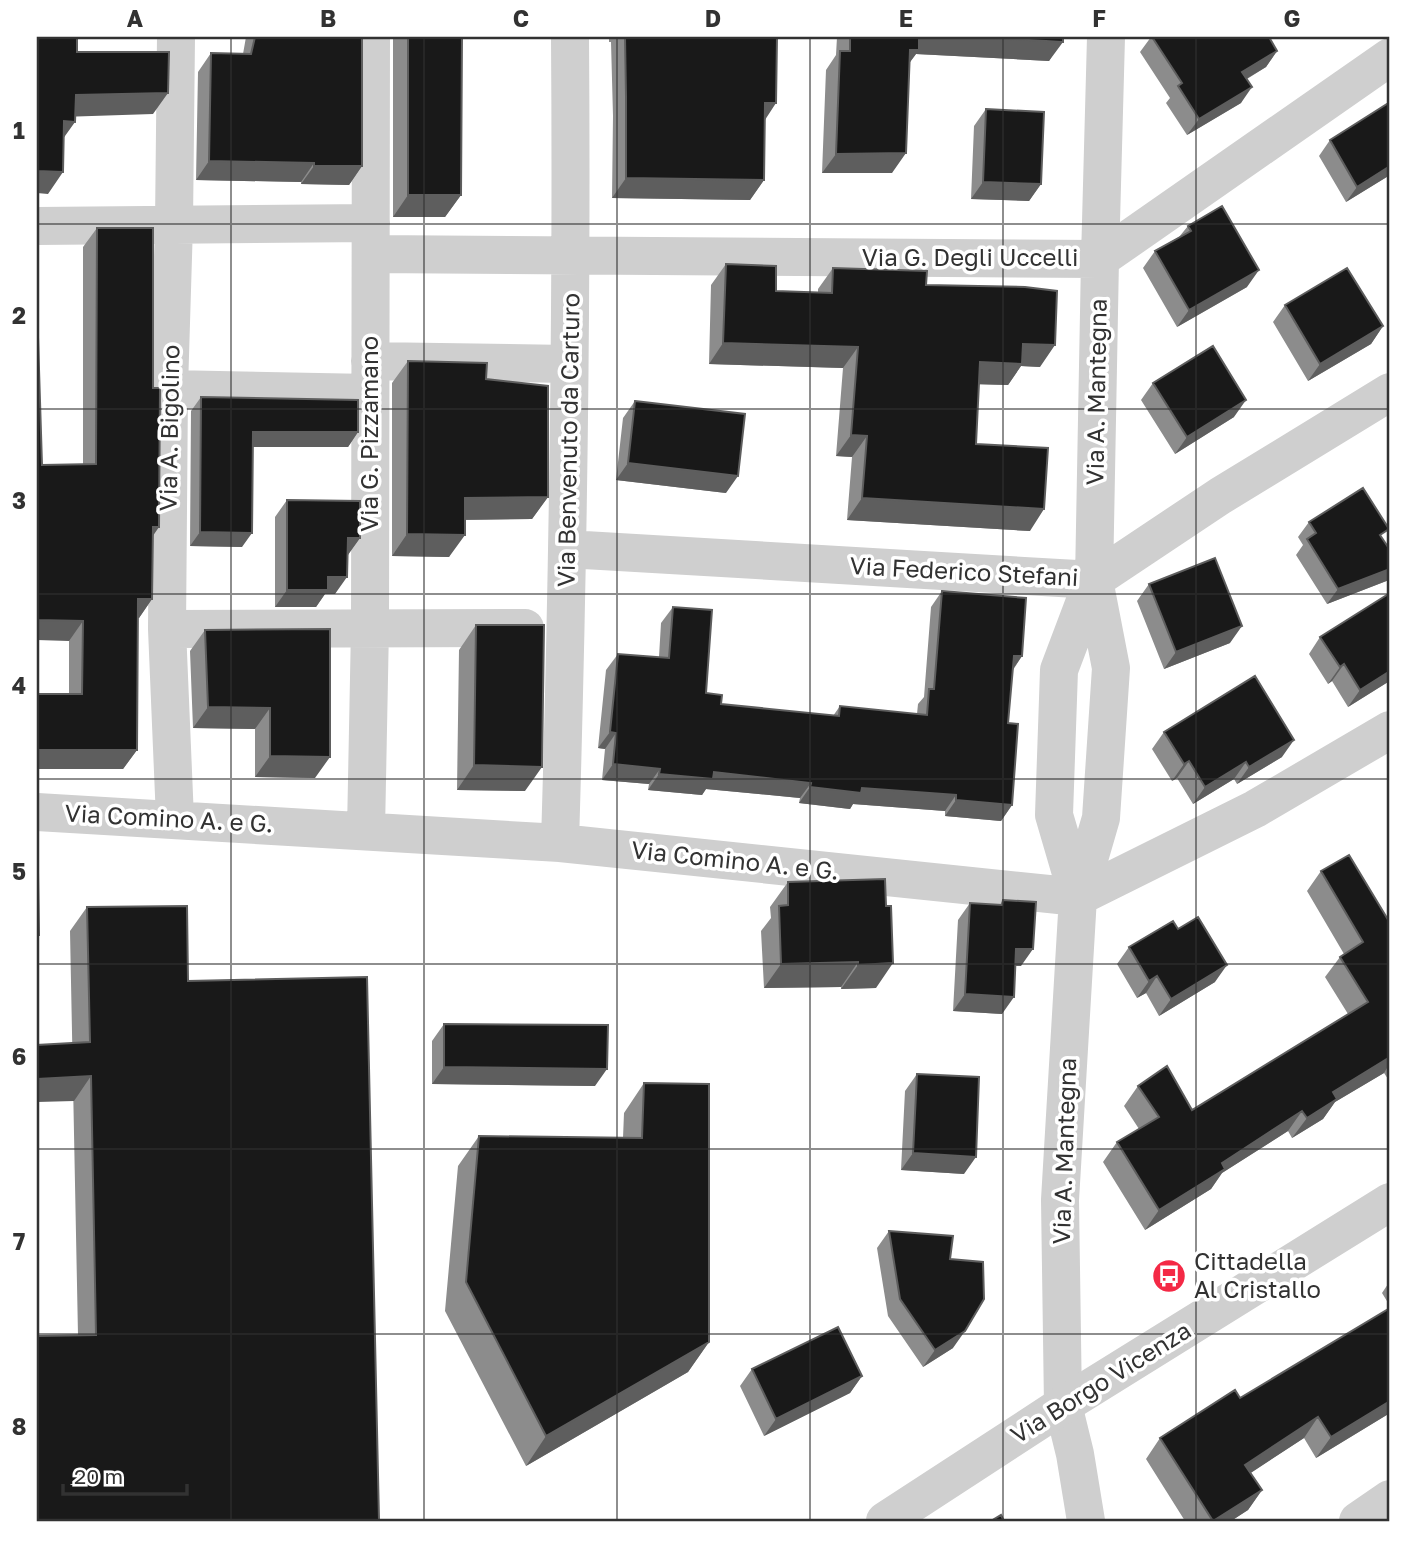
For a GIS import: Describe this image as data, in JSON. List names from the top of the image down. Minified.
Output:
{"streets":{"street":["Via G. Degli Uccelli","Via A. Mantegna","Via A. Bigolino","Via G. Pizzamano","Via Benvenuto da Carturo","Via Federico Stefani","Via Comino A. e G.","Via Borgo Vicenza"]},"crossings":[["Via G. Degli Uccelli","Via A. Mantegna"],["Via G. Degli Uccelli","Via A. Bigolino"],["Via G. Degli Uccelli","Via G. Pizzamano"],["Via G. Degli Uccelli","Via Benvenuto da Carturo"],["Via A. Mantegna","Via Federico Stefani"],["Via A. Mantegna","Via Comino A. e G."],["Via A. Mantegna","Via Borgo Vicenza"],["Via A. Bigolino","Via Comino A. e G."],["Via G. Pizzamano","Via Comino A. e G."],["Via Benvenuto da Carturo","Via Federico Stefani"],["Via Benvenuto da Carturo","Via Comino A. e G."]],"places":{"bus stop":["Cittadella Al Cristallo"]},"scale_bar":"20 m","grid":{"columns":["A","B","C","D","E","F","G"],"rows":["1","2","3","4","5","6","7","8"]}}
